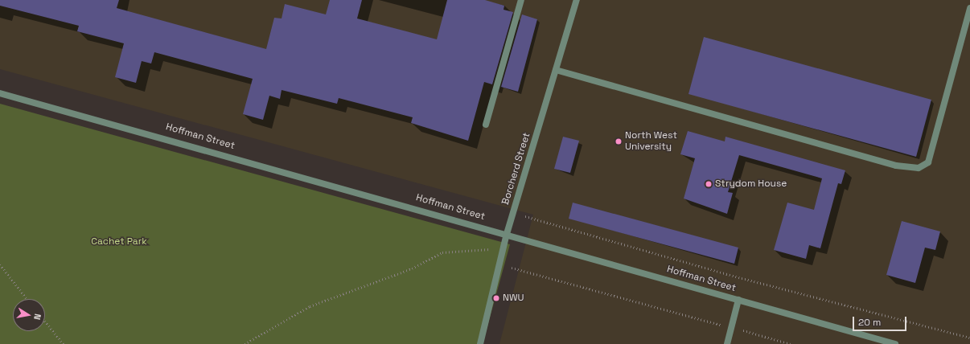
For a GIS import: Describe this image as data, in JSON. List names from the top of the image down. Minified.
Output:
{"streets":{"street":["Hoffman Street","Borcherd Street"]},"crossings":[["Hoffman Street","Borcherd Street"]],"parks":["Cachet Park"],"places":["North West University","Strydom House","NWU"],"scale_bar":"20 m","north":"right"}
